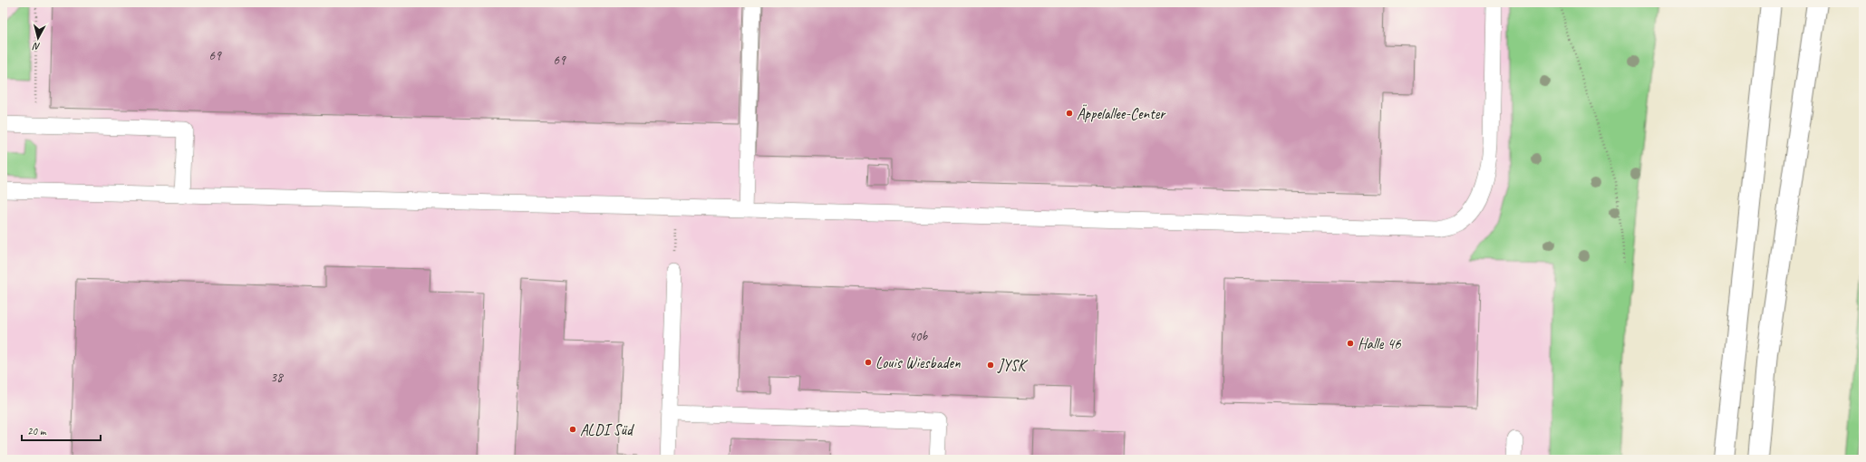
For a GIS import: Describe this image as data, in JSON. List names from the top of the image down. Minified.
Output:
{"places":["Äppelallee-Center","Halle 46","Louis Wiesbaden","JYSK","ALDI Süd"],"house_numbers":["69","69","40b","38"],"scale_bar":"20 m","north":"bottom"}
